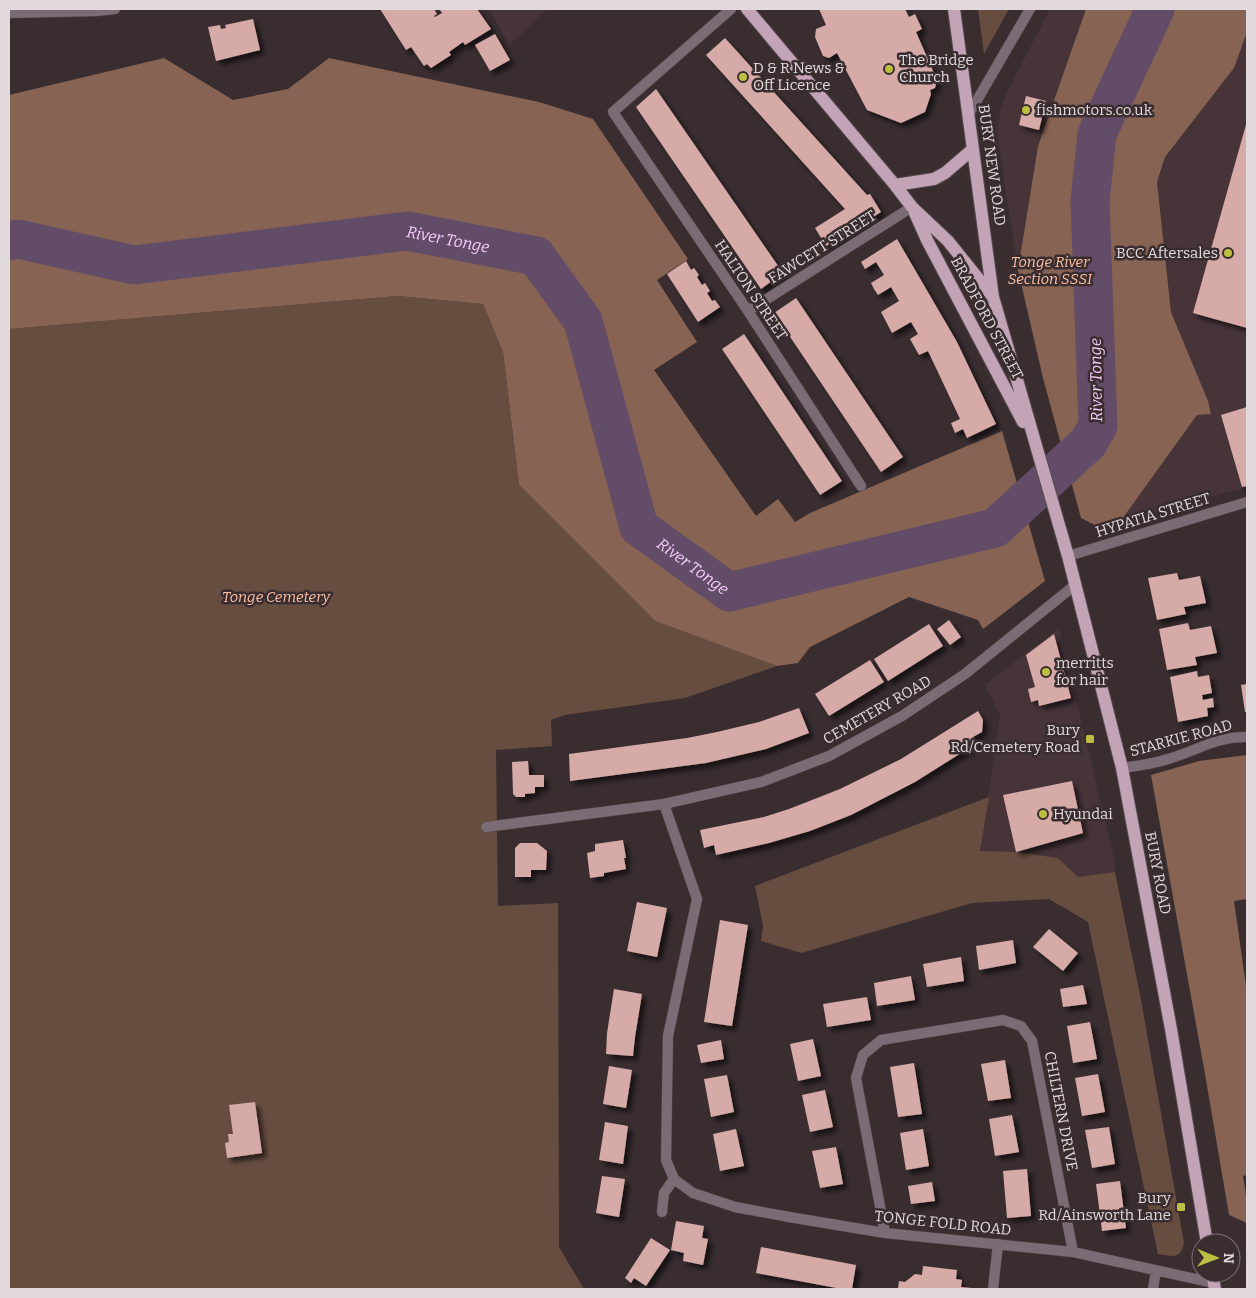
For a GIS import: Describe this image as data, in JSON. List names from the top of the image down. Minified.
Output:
{"streets":{"main road":["BURY NEW ROAD","BRADFORD STREET","BURY ROAD"],"street":["FAWCETT STREET","HALTON STREET","HYPATIA STREET","CEMETERY ROAD","STARKIE ROAD","CHILTERN DRIVE","TONGE FOLD ROAD"]},"crossings":[["BURY NEW ROAD","BRADFORD STREET"],["BURY NEW ROAD","BURY ROAD"],["FAWCETT STREET","HALTON STREET"],["FAWCETT STREET","BRADFORD STREET"],["BRADFORD STREET","BURY ROAD"],["HYPATIA STREET","BURY ROAD"],["CEMETERY ROAD","BURY ROAD"],["STARKIE ROAD","BURY ROAD"],["CHILTERN DRIVE","TONGE FOLD ROAD"]],"water":["River Tonge"],"parks":["Tonge River Section SSSI","Tonge Cemetery"],"places":{"other":["The Bridge Church","D & R News & Off Licence","fishmotors.co.uk","BCC Aftersales","merritts for hair","Hyundai"],"transit":["Bury Rd/Cemetery Road","Bury Rd/Ainsworth Lane"]},"north":"right"}
